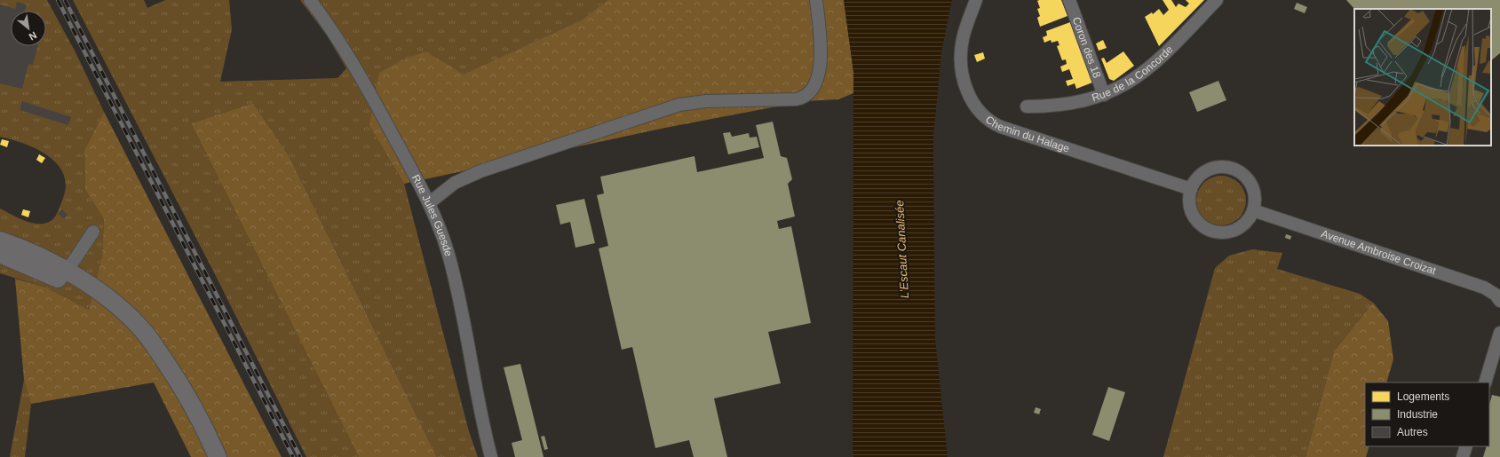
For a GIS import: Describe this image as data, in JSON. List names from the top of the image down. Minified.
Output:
{"streets":{"street":["Coron des 18","Rue de la Concorde","Chemin du Halage","Rue Jules Guesde","Avenue Ambroise Croizat"]},"crossings":[["Coron des 18","Rue de la Concorde"],["Chemin du Halage","Avenue Ambroise Croizat"]],"water":["L'Escaut Canalisée"],"legend":["Logements","Industrie","Autres"],"north":"bottom right"}
